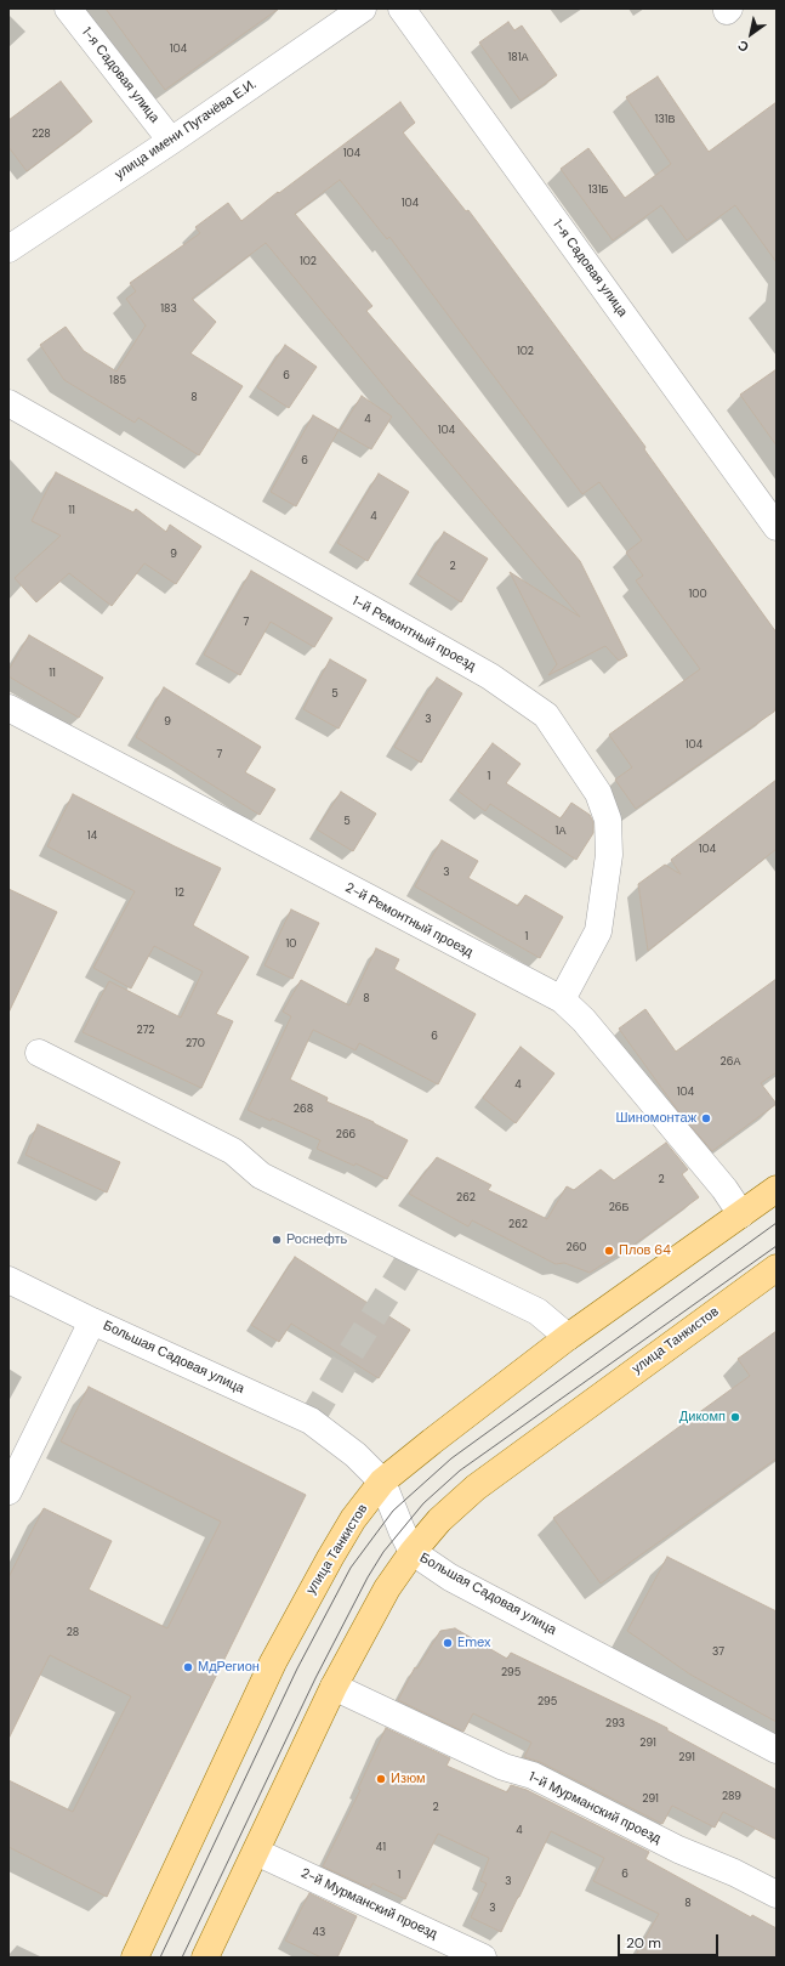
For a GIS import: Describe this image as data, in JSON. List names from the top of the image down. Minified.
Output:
{"streets":{"main road":["улица Танкистов"],"street":["1-я Садовая улица","улица имени Пугачёва Е.И.","1-й Ремонтный проезд","2-й Ремонтный проезд","Большая Садовая улица","1-й Мурманский проезд","2-й Мурманский проезд"]},"crossings":[["1-я Садовая улица","улица имени Пугачёва Е.И."],["1-й Ремонтный проезд","2-й Ремонтный проезд"],["2-й Ремонтный проезд","улица Танкистов"],["улица Танкистов","Большая Садовая улица"],["улица Танкистов","1-й Мурманский проезд"],["улица Танкистов","2-й Мурманский проезд"]],"places":["Шиномонтаж","Роснефть","Плов 64","Дикомп","Emex","МдРегион","Изюм"],"house_numbers":["104","181А","131В","228","104","131Б","104","102","183","102","6","185","8","4","104","6","11","4","9","2","100","7","11","5","3","9","104","7","1","5","1А","14","104","3","12","1","10","8","272","6","270","26А","4","104","268","266","2","262","26Б","262","260","28","37","295","295","293","291","291","289","291","2","4","41","6","1","3","8","3","43"],"scale_bar":"20 m","north":"bottom left"}
